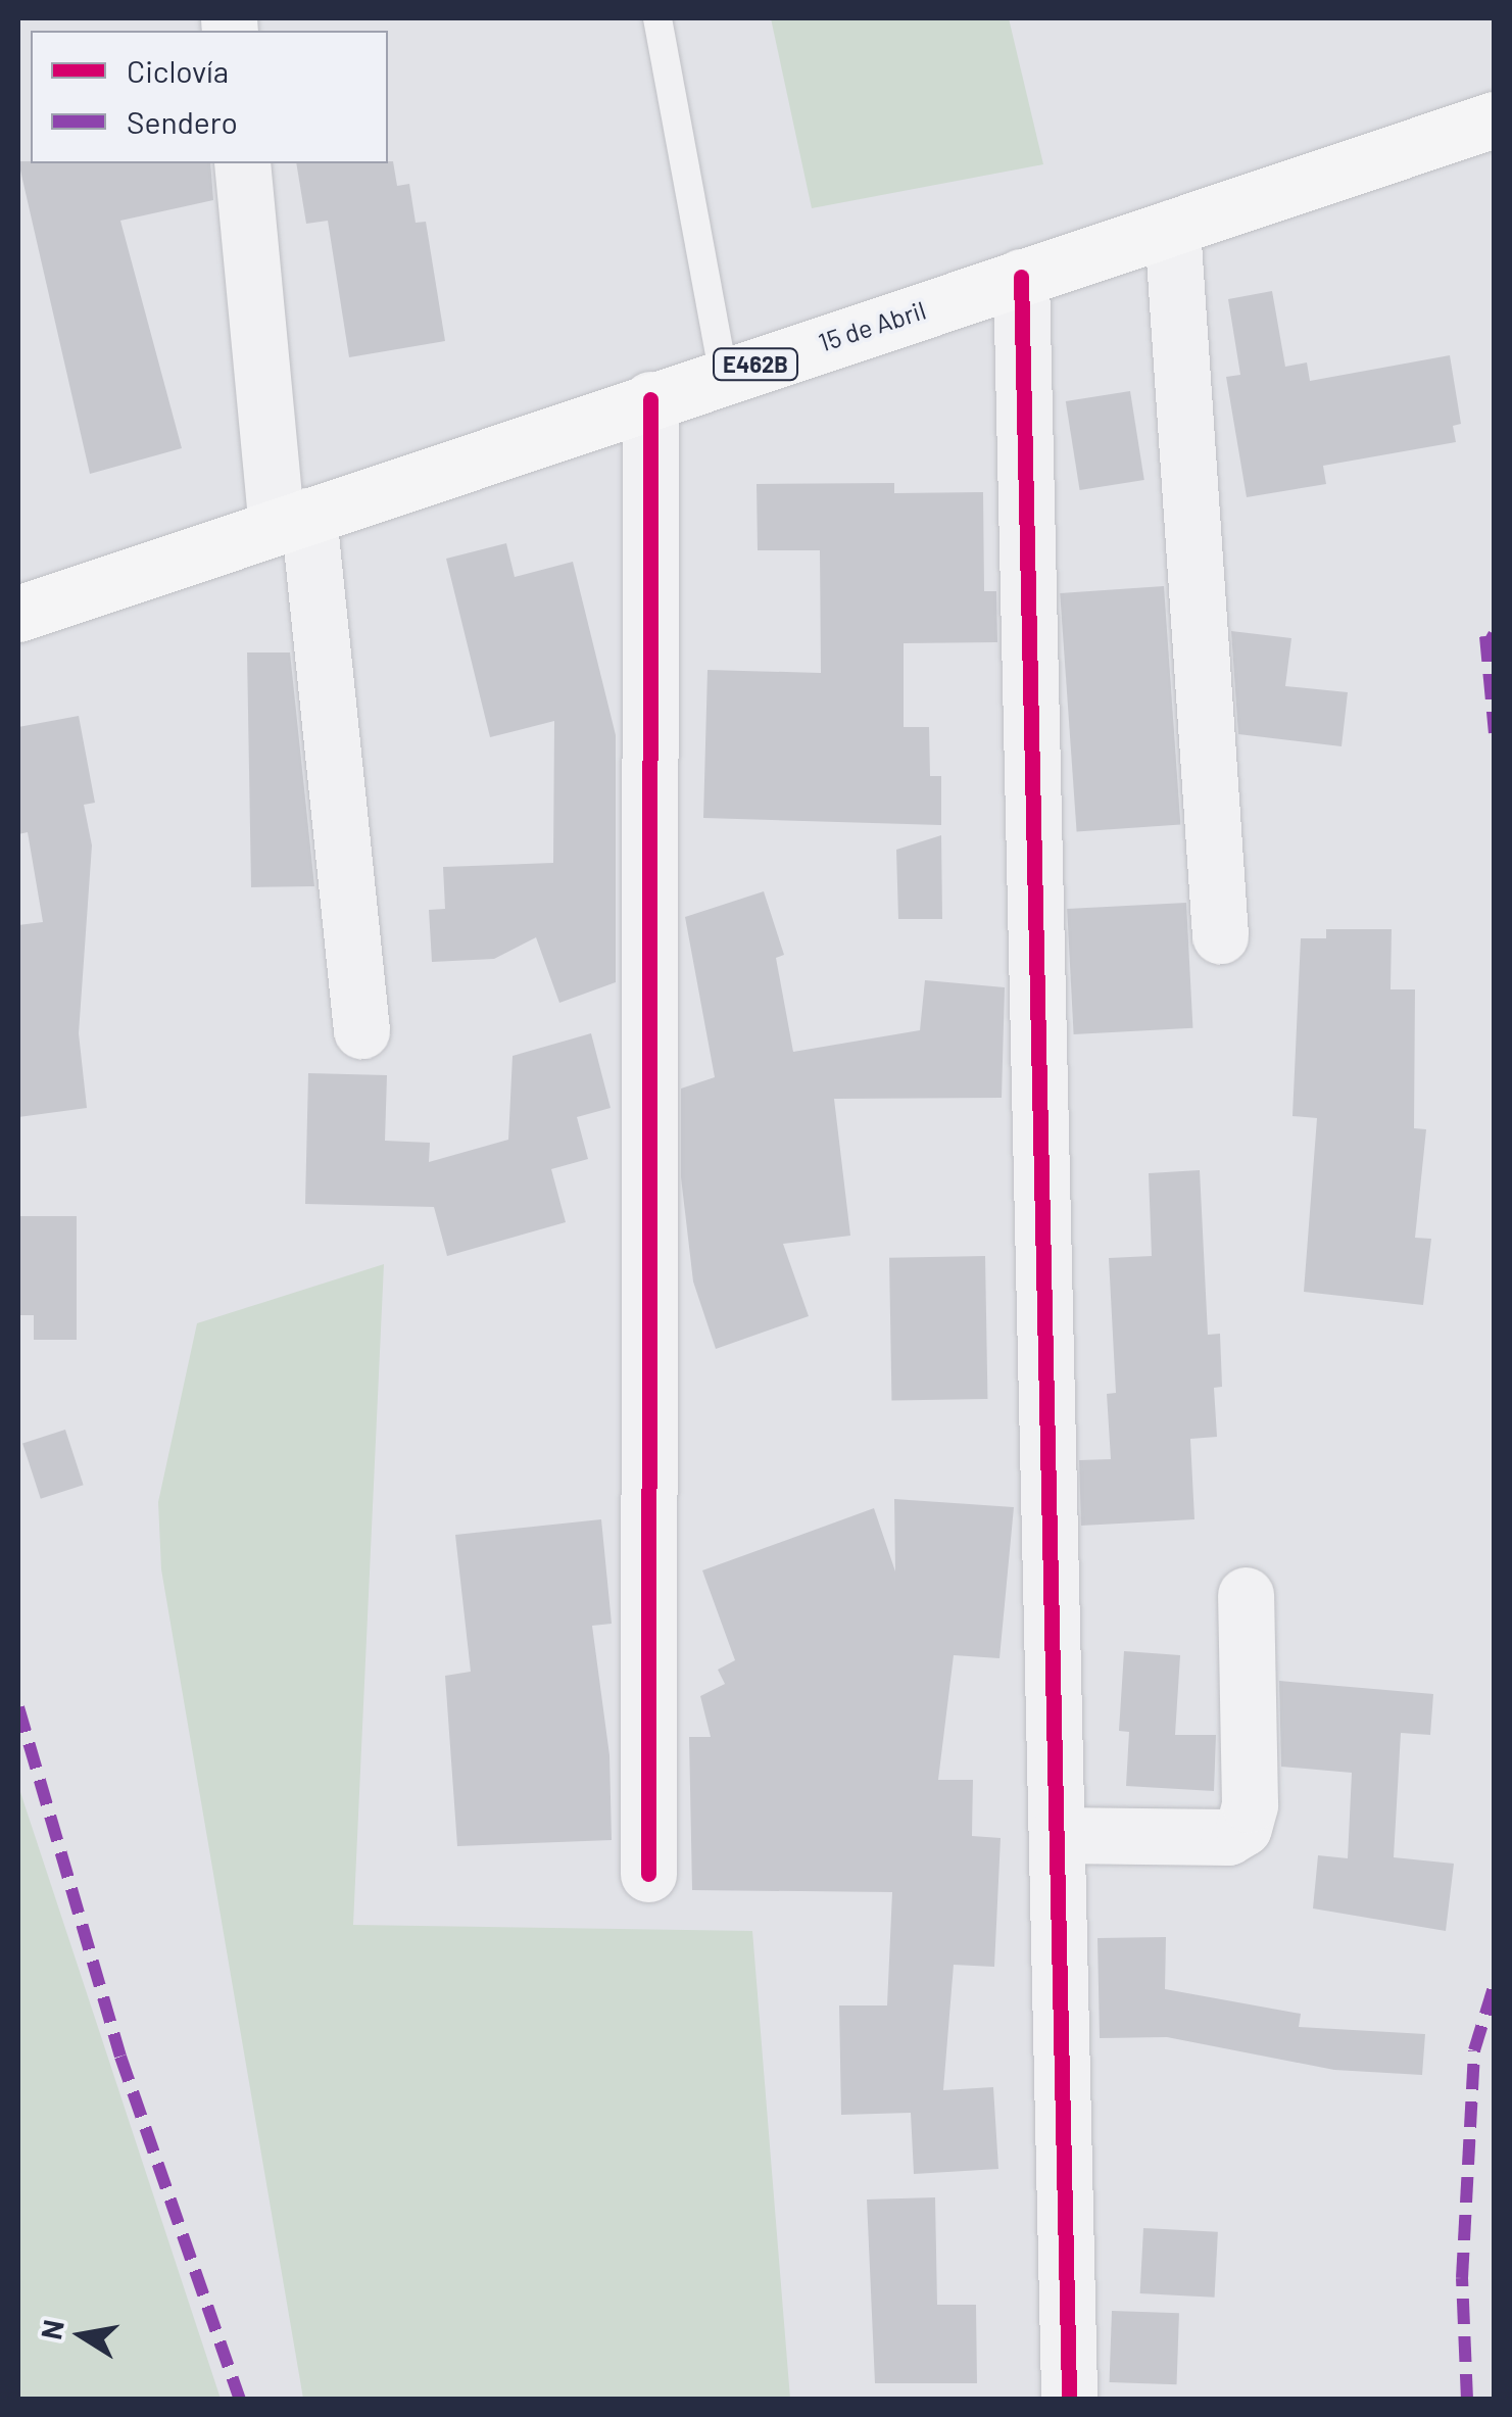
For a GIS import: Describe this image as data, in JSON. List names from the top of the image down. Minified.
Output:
{"streets":{"main road":["15 de Abril","E462B"]},"legend":["Ciclovía","Sendero"],"north":"left"}
